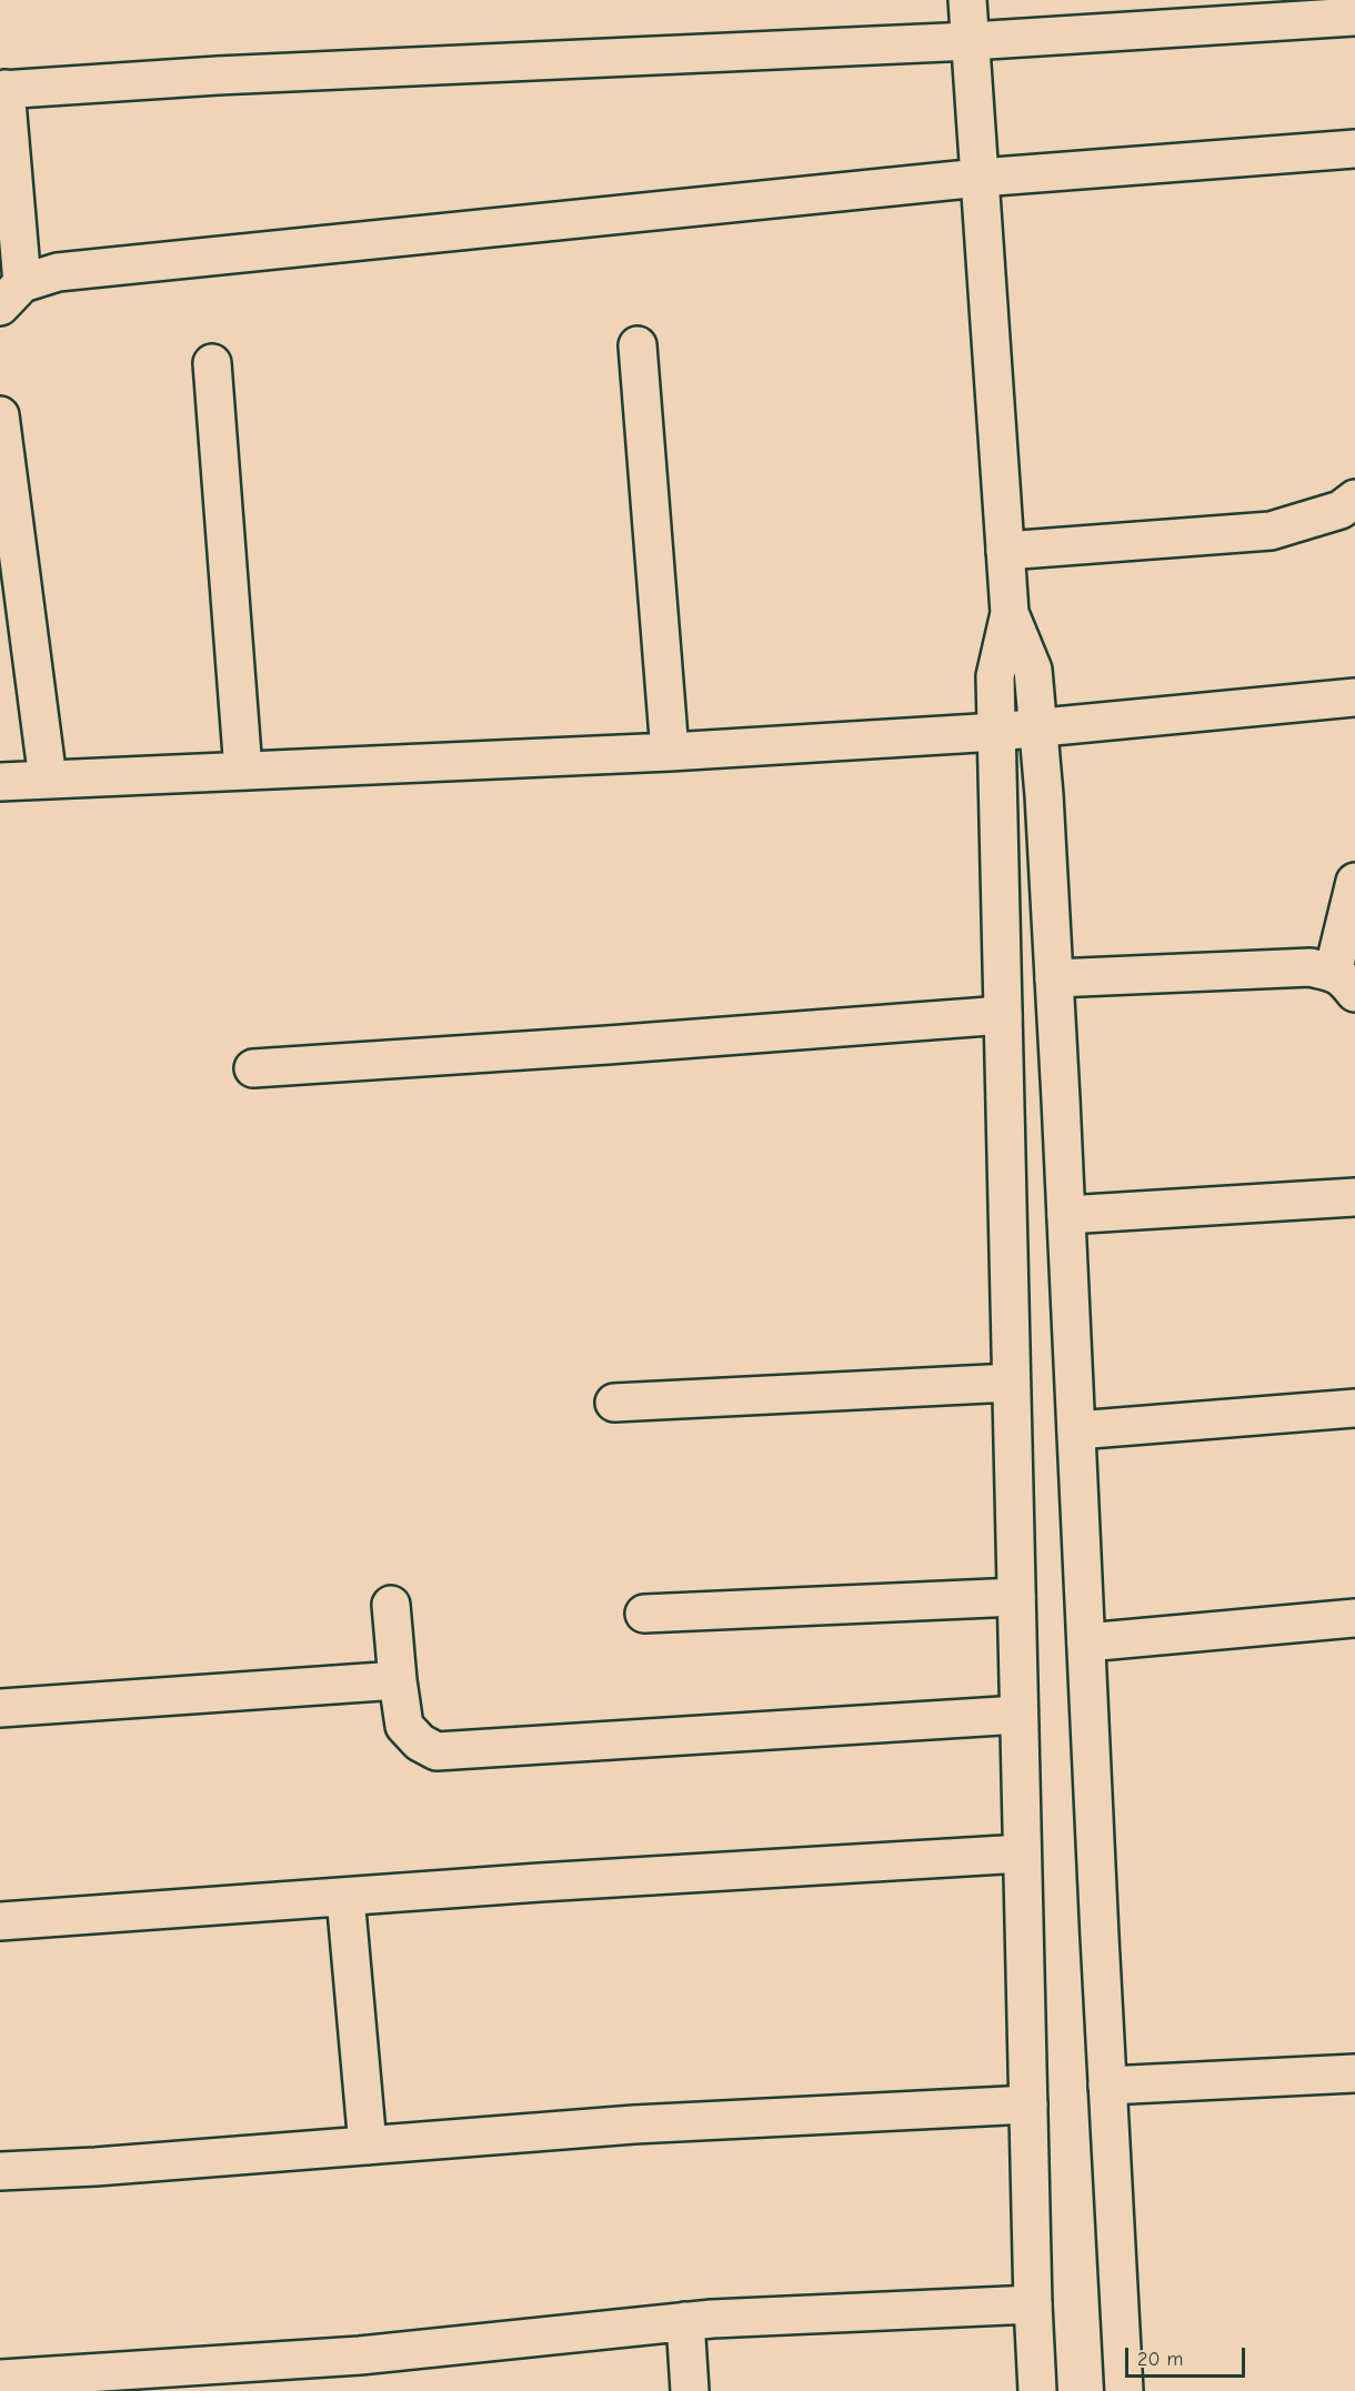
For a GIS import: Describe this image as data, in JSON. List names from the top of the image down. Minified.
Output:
{"scale_bar":"20 m"}
